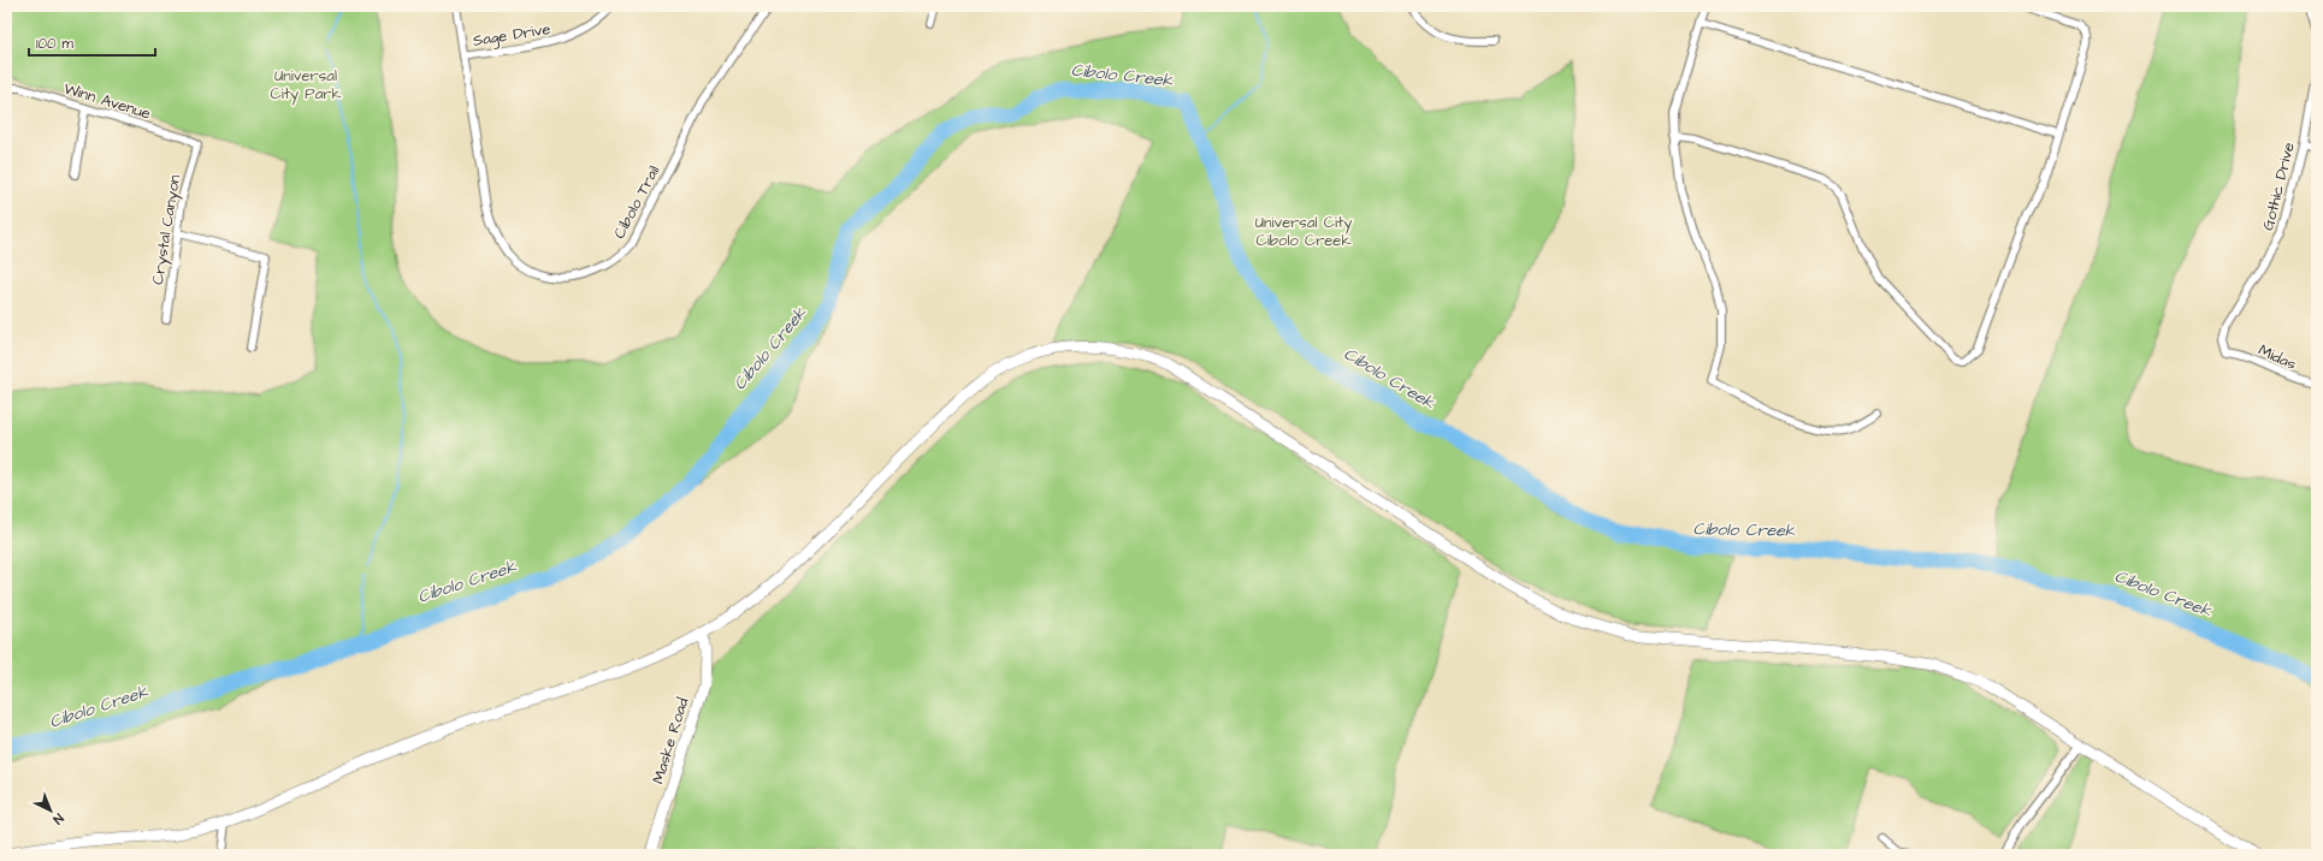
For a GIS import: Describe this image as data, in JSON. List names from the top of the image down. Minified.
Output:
{"streets":{"main road":["Maske Road"],"street":["Sage Drive","Winn Avenue","Gothic Drive","Cibolo Trail","Crystal Canyon","Midas"]},"crossings":[["Sage Drive","Cibolo Trail"],["Winn Avenue","Crystal Canyon"],["Gothic Drive","Midas"]],"water":["Cibolo Creek"],"parks":["Universal City Park","Universal City Cibolo Creek"],"scale_bar":"100 m","north":"bottom right"}
